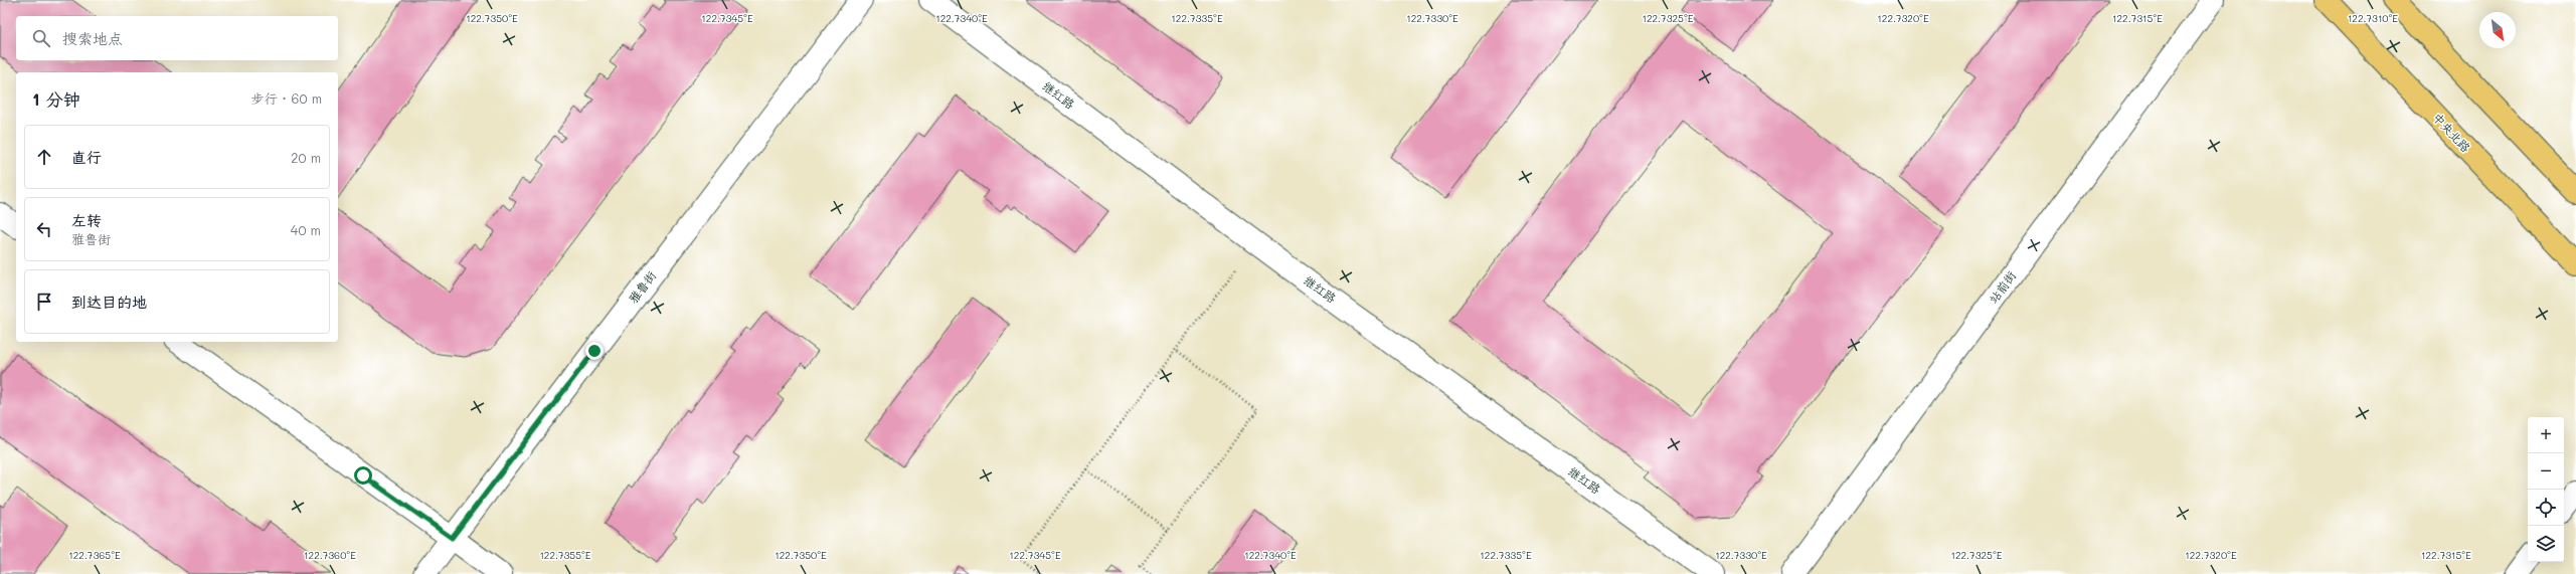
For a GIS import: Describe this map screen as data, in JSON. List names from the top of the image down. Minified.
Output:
{"streets":{"main road":["中央北路"],"street":["继红路","雅鲁街","站前街"]},"north":"bottom right","page":{"search":"搜索地点","heading":["1 分钟","步行 · 60 m"],"list":[["直行","20 m"],["左转","雅鲁街","40 m"],"到达目的地"],"map_buttons":["+","−"]},"coordinates":["122.7350°E","122.7345°E","122.7340°E","122.7335°E","122.7330°E","122.7325°E","122.7320°E","122.7315°E","122.7310°E","122.7365°E","122.7360°E","122.7355°E"]}
